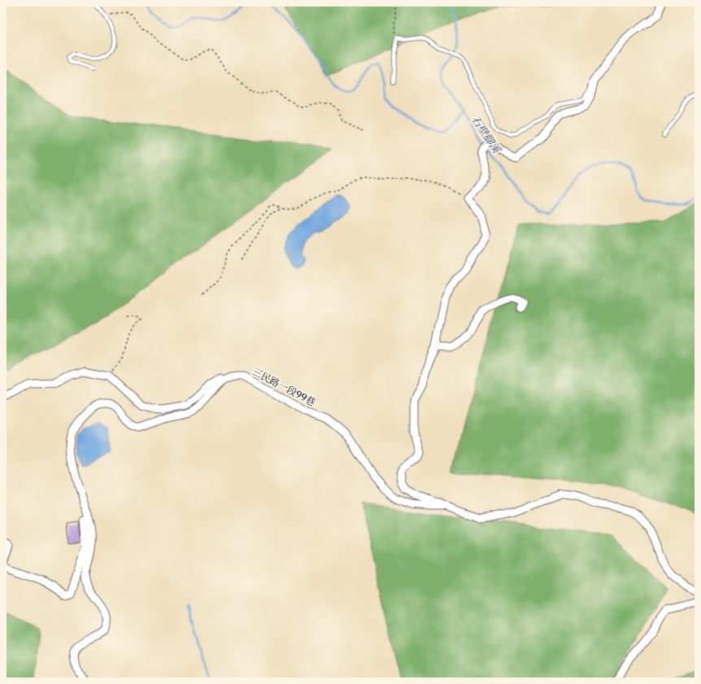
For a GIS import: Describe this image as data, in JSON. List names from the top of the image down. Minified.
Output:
{"streets":{"street":["三民路一段99巷"]},"water":["石壁腳溪"]}
